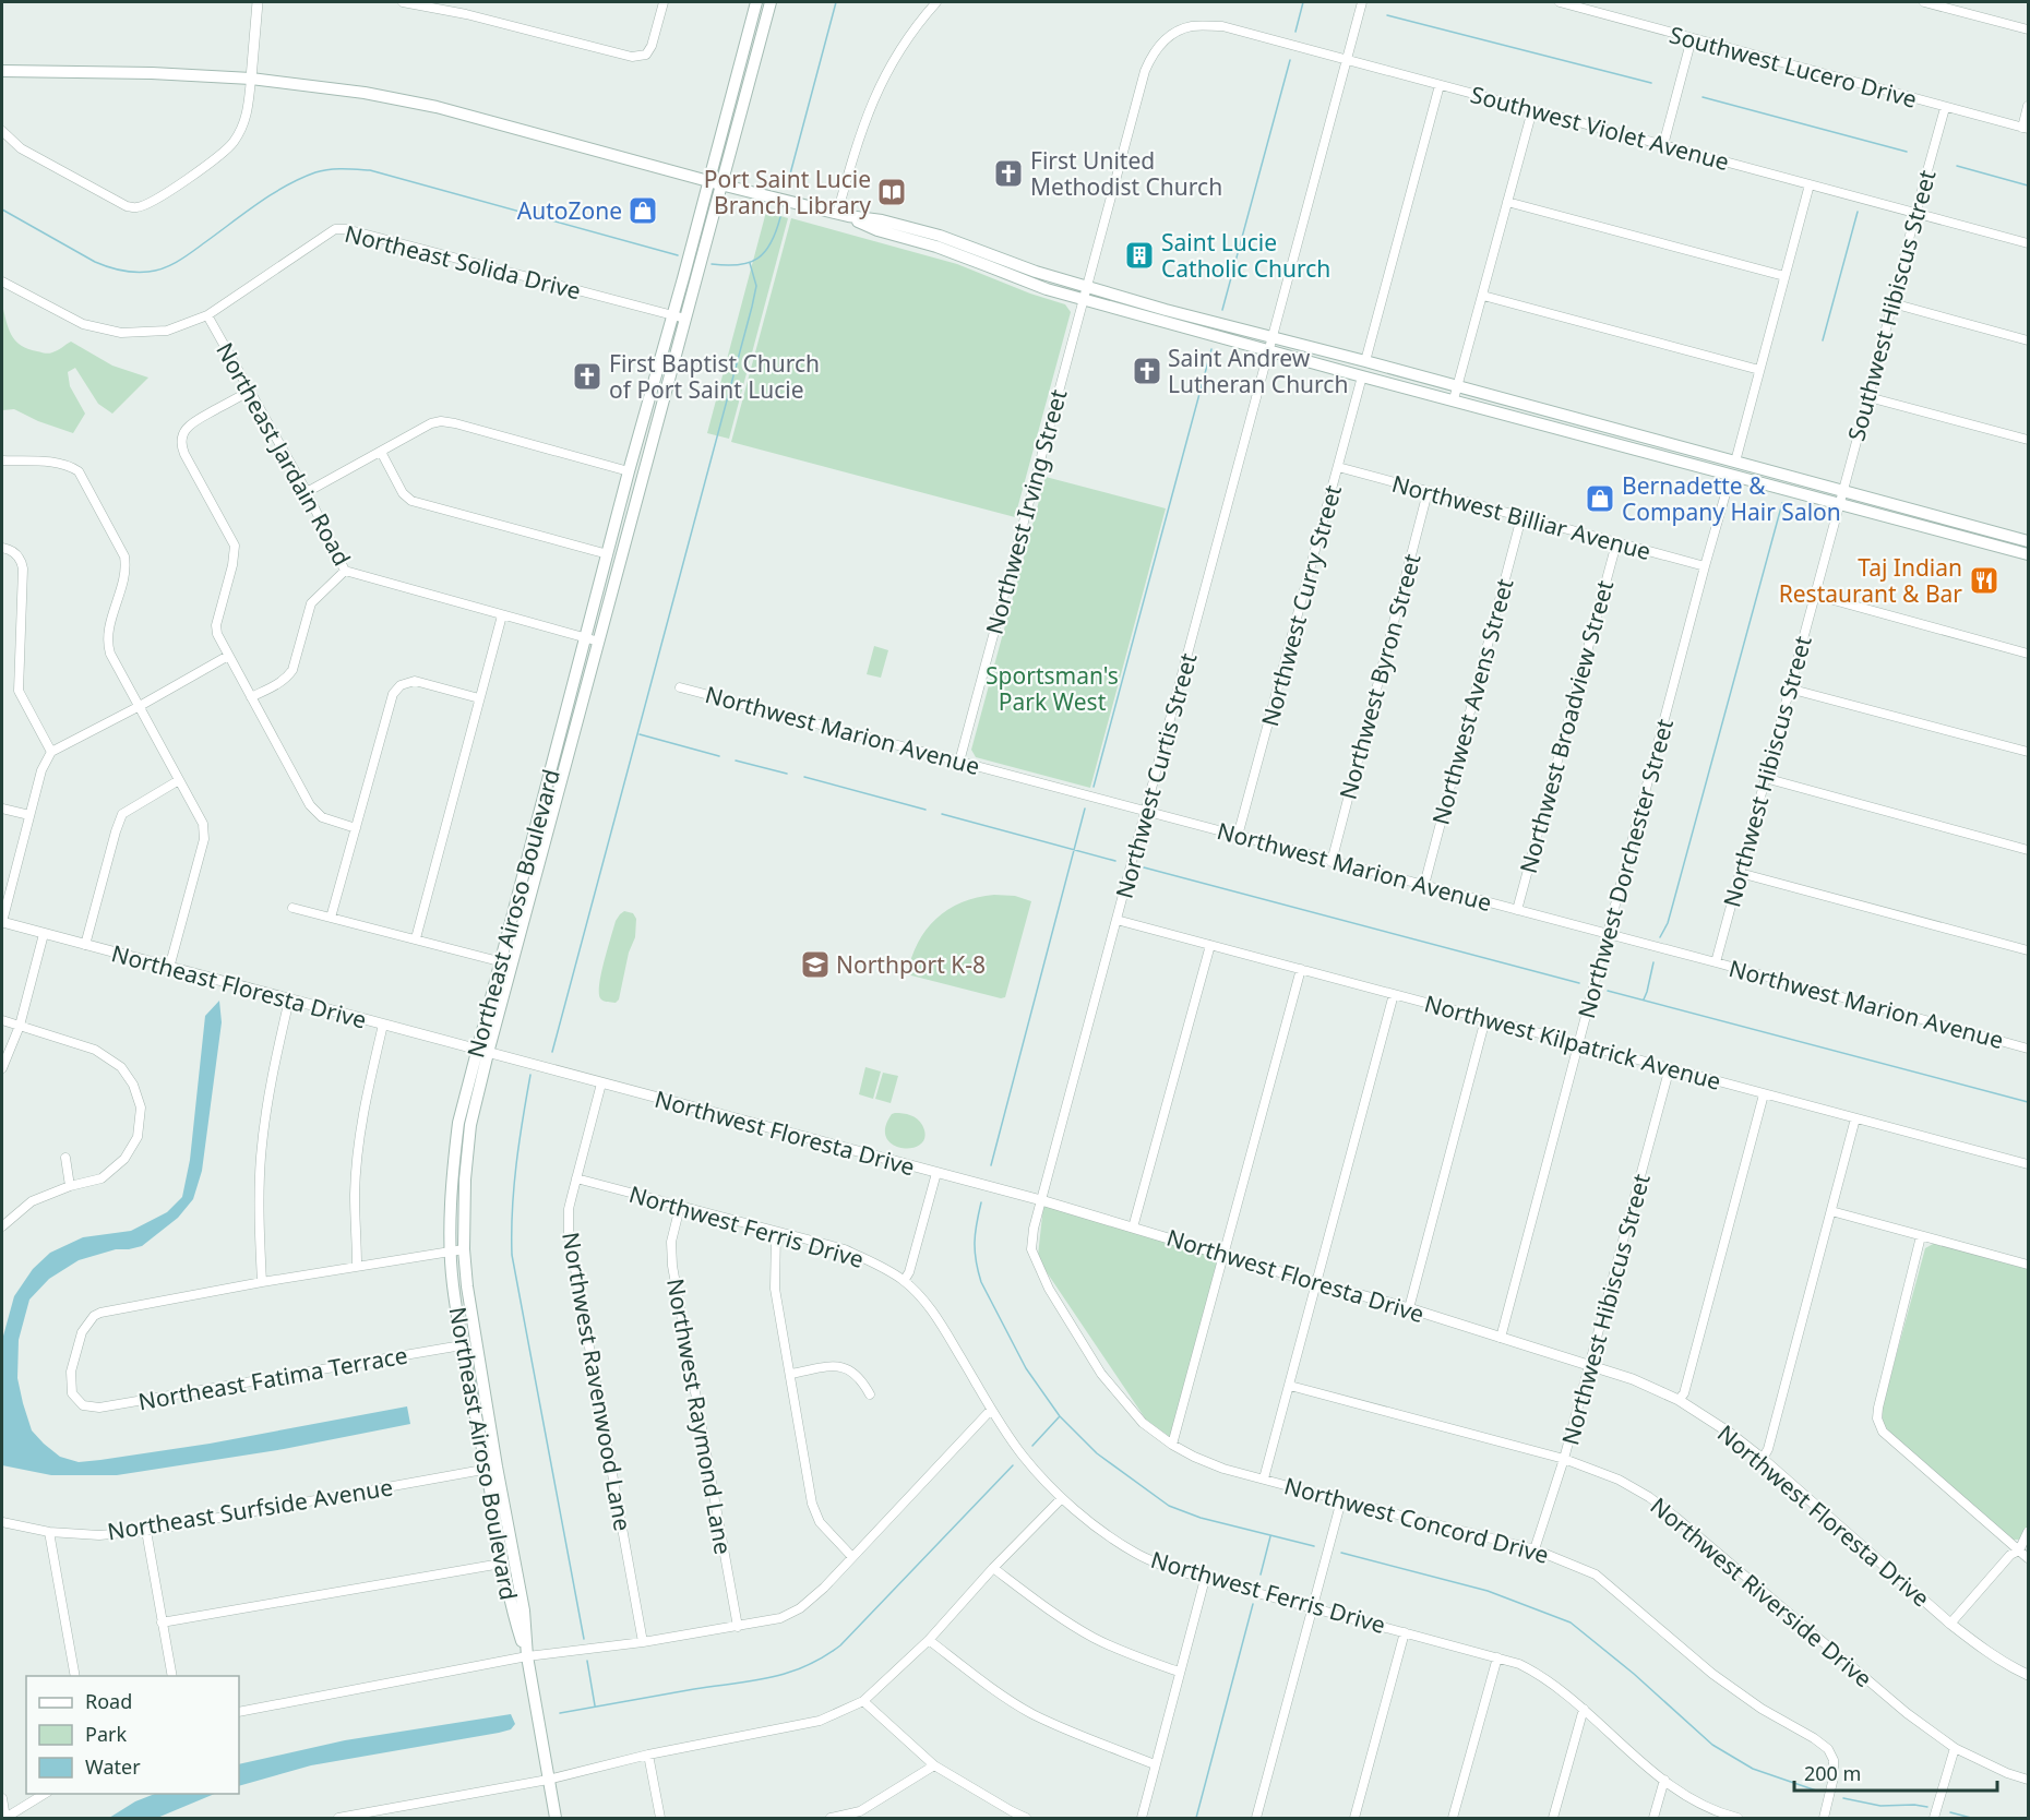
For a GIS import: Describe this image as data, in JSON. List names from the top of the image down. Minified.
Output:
{"streets":{"main road":["Northeast Airoso Boulevard"],"street":["Southwest Lucero Drive","Southwest Violet Avenue","Northeast Solida Drive","Southwest Hibiscus Street","Northeast Jardain Road","Northwest Irving Street","Northwest Billiar Avenue","Northwest Curry Street","Northwest Byron Street","Northwest Avens Street","Northwest Broadview Street","Northwest Marion Avenue","Northwest Hibiscus Street","Northwest Curtis Street","Northwest Dorchester Street","Northeast Floresta Drive","Northwest Kilpatrick Avenue","Northwest Floresta Drive","Northwest Ferris Drive","Northeast Fatima Terrace","Northwest Ravenwood Lane","Northwest Raymond Lane","Northeast Surfside Avenue","Northwest Concord Drive","Northwest Riverside Drive"]},"crossings":[["Southwest Lucero Drive","Southwest Hibiscus Street"],["Southwest Violet Avenue","Southwest Hibiscus Street"],["Southwest Violet Avenue","Northwest Irving Street"],["Southwest Violet Avenue","Northwest Curtis Street"],["Northeast Solida Drive","Northeast Jardain Road"],["Northeast Solida Drive","Northeast Airoso Boulevard"],["Southwest Hibiscus Street","Northwest Hibiscus Street"],["Northeast Jardain Road","Northeast Airoso Boulevard"],["Northwest Irving Street","Northwest Marion Avenue"],["Northwest Billiar Avenue","Northwest Curry Street"],["Northwest Billiar Avenue","Northwest Byron Street"],["Northwest Billiar Avenue","Northwest Avens Street"],["Northwest Billiar Avenue","Northwest Broadview Street"],["Northwest Billiar Avenue","Northwest Dorchester Street"],["Northwest Curry Street","Northwest Marion Avenue"],["Northwest Byron Street","Northwest Marion Avenue"],["Northwest Avens Street","Northwest Marion Avenue"],["Northwest Broadview Street","Northwest Marion Avenue"],["Northwest Marion Avenue","Northwest Hibiscus Street"],["Northwest Marion Avenue","Northwest Curtis Street"],["Northwest Marion Avenue","Northwest Dorchester Street"],["Northwest Hibiscus Street","Northwest Kilpatrick Avenue"],["Northwest Hibiscus Street","Northwest Floresta Drive"],["Northwest Hibiscus Street","Northwest Concord Drive"],["Northwest Hibiscus Street","Northwest Riverside Drive"],["Northwest Curtis Street","Northwest Kilpatrick Avenue"],["Northwest Curtis Street","Northwest Floresta Drive"],["Northwest Curtis Street","Northwest Concord Drive"],["Northwest Dorchester Street","Northwest Kilpatrick Avenue"],["Northwest Dorchester Street","Northwest Floresta Drive"],["Northeast Airoso Boulevard","Northeast Floresta Drive"],["Northeast Airoso Boulevard","Northwest Floresta Drive"],["Northeast Airoso Boulevard","Northeast Fatima Terrace"],["Northeast Airoso Boulevard","Northeast Surfside Avenue"],["Northeast Floresta Drive","Northwest Floresta Drive"],["Northwest Floresta Drive","Northwest Ravenwood Lane"],["Northwest Floresta Drive","Northwest Concord Drive"],["Northwest Ferris Drive","Northwest Ravenwood Lane"],["Northwest Ferris Drive","Northwest Raymond Lane"]],"parks":["Sportsman's Park West"],"places":{"church":["First United Methodist Church","Saint Andrew Lutheran Church","First Baptist Church of Port Saint Lucie"],"library":["Port Saint Lucie Branch Library"],"shop":["AutoZone","Bernadette & Company Hair Salon"],"building":["Saint Lucie Catholic Church"],"restaurant":["Taj Indian Restaurant & Bar"],"school or university":["Northport K-8"]},"legend":["Road","Park","Water"],"scale_bar":"200 m"}
